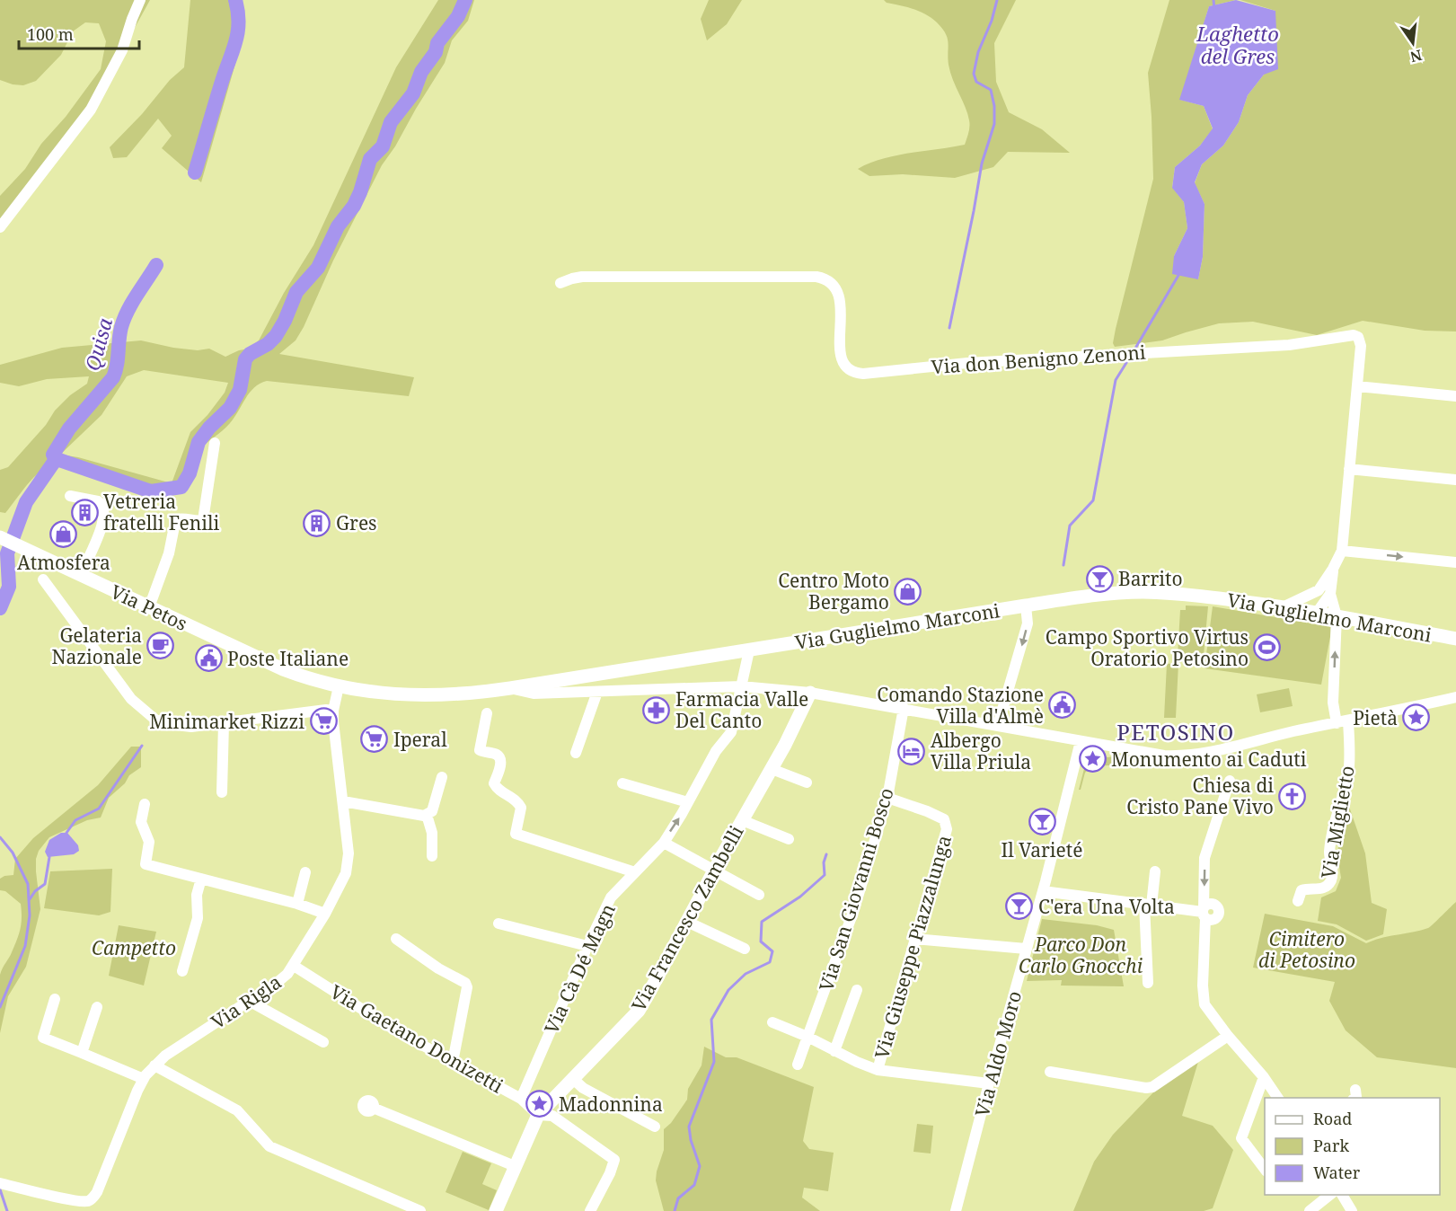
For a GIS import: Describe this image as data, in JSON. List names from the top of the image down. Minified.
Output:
{"streets":{"main road":["Via Petos","Via Guglielmo Marconi","Via Francesco Zambelli"],"street":["Via don Benigno Zenoni","Via Miglietto","Via San Giovanni Bosco","Via Giuseppe Piazzalunga","Via Cà Dé Magn","Via Rigla","Via Gaetano Donizetti","Via Aldo Moro"]},"crossings":[["Via don Benigno Zenoni","Via Guglielmo Marconi"],["Via don Benigno Zenoni","Via Miglietto"],["Via Petos","Via Guglielmo Marconi"],["Via Petos","Via Rigla"],["Via Guglielmo Marconi","Via Cà Dé Magn"],["Via Guglielmo Marconi","Via Rigla"],["Via San Giovanni Bosco","Via Giuseppe Piazzalunga"],["Via Francesco Zambelli","Via Gaetano Donizetti"],["Via Cà Dé Magn","Via Gaetano Donizetti"],["Via Rigla","Via Gaetano Donizetti"]],"districts":["PETOSINO"],"water":["Laghetto del Gres","Quisa"],"parks":["Cimitero di Petosino","Parco Don Carlo Gnocchi","Campetto"],"places":{"building":["Vetreria fratelli Fenili","Gres"],"shop":["Atmosfera","Centro Moto Bergamo"],"bar":["Barrito","Il Varieté","C'era Una Volta"],"cafe":["Gelateria Nazionale"],"sports":["Campo Sportivo Virtus Oratorio Petosino"],"public building":["Poste Italiane","Comando Stazione Villa d'Almè"],"pharmacy":["Farmacia Valle Del Canto"],"place":["Pietà","Monumento ai Caduti","Madonnina"],"supermarket":["Minimarket Rizzi","Iperal"],"hotel":["Albergo Villa Priula"],"church":["Chiesa di Cristo Pane Vivo"]},"legend":["Road","Park","Water"],"scale_bar":"100 m","north":"bottom"}
